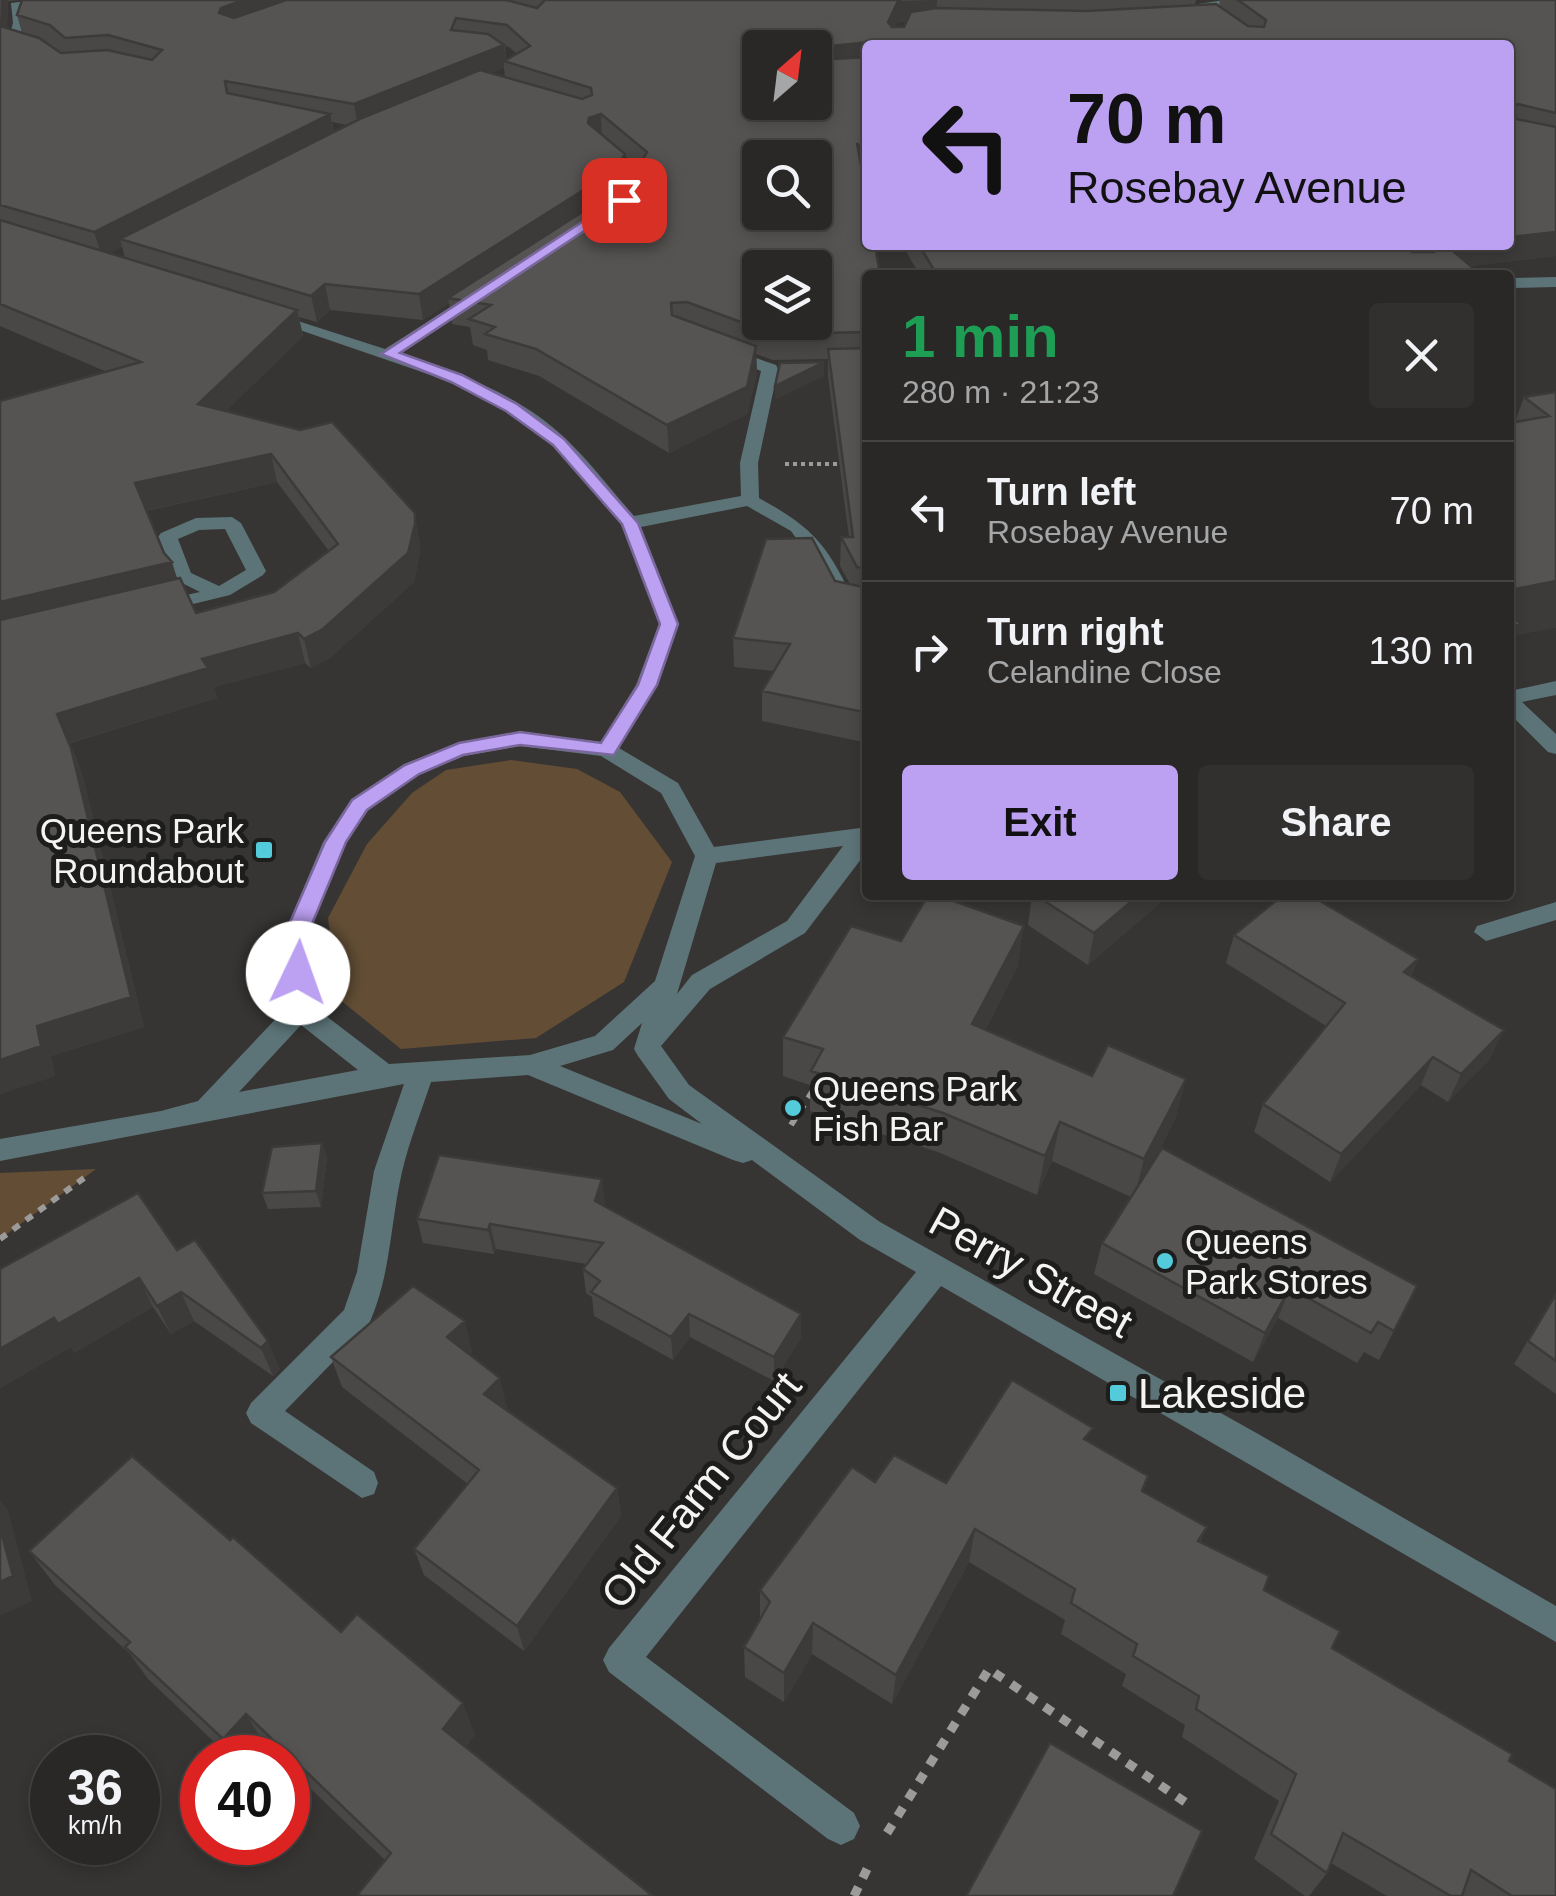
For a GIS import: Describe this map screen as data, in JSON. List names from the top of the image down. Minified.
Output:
{"streets":{"street":["Perry Street","Old Farm Court"]},"crossings":[["Perry Street","Old Farm Court"]],"places":{"transit":["Queens Park Roundabout","Lakeside"],"other":["Queens Park Fish Bar","Queens Park Stores"]},"north":"top right","page":{"turn":["70 m","Rosebay Avenue"],"heading":["1 min","280 m · 21:23"],"list":[{"name":"Turn left","note":"Rosebay Avenue","value":"70 m"},{"name":"Turn right","note":"Celandine Close","value":"130 m"}],"buttons":["Exit","Share"],"speed":"36 km/h","limit":"40"}}
